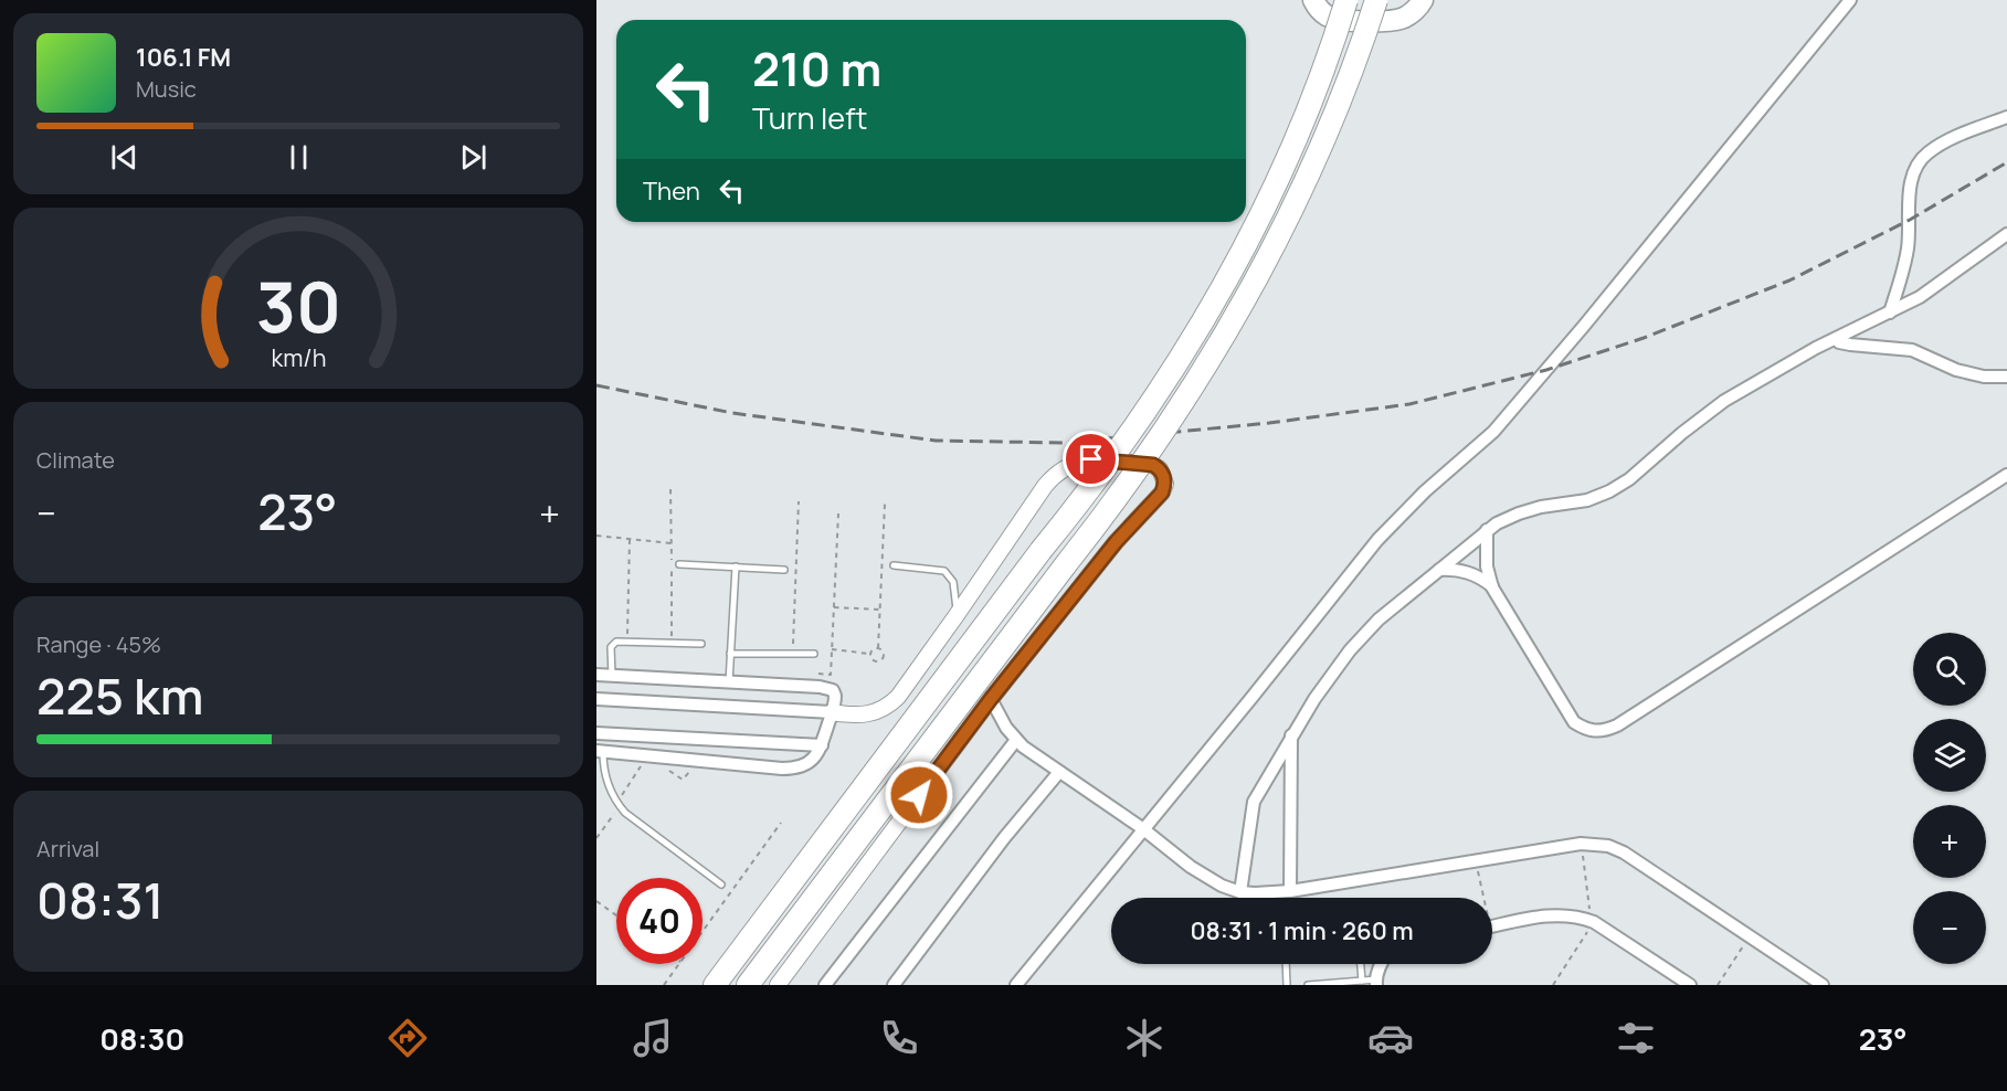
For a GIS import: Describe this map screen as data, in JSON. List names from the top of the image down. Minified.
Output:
{"page":{"turn":["210 m","Turn left"],"song":["106.1 FM","Music"],"then":"Then","tile":["Climate",["Range · 45%","225 km"],["Arrival","08:31"]],"heat":["−","23°","+"],"map_buttons":["+","−"],"limit":"40","trip":"08:31 · 1 min · 260 m","tabs":["08:30","23°"],"gauge":["30","km/h"]}}
